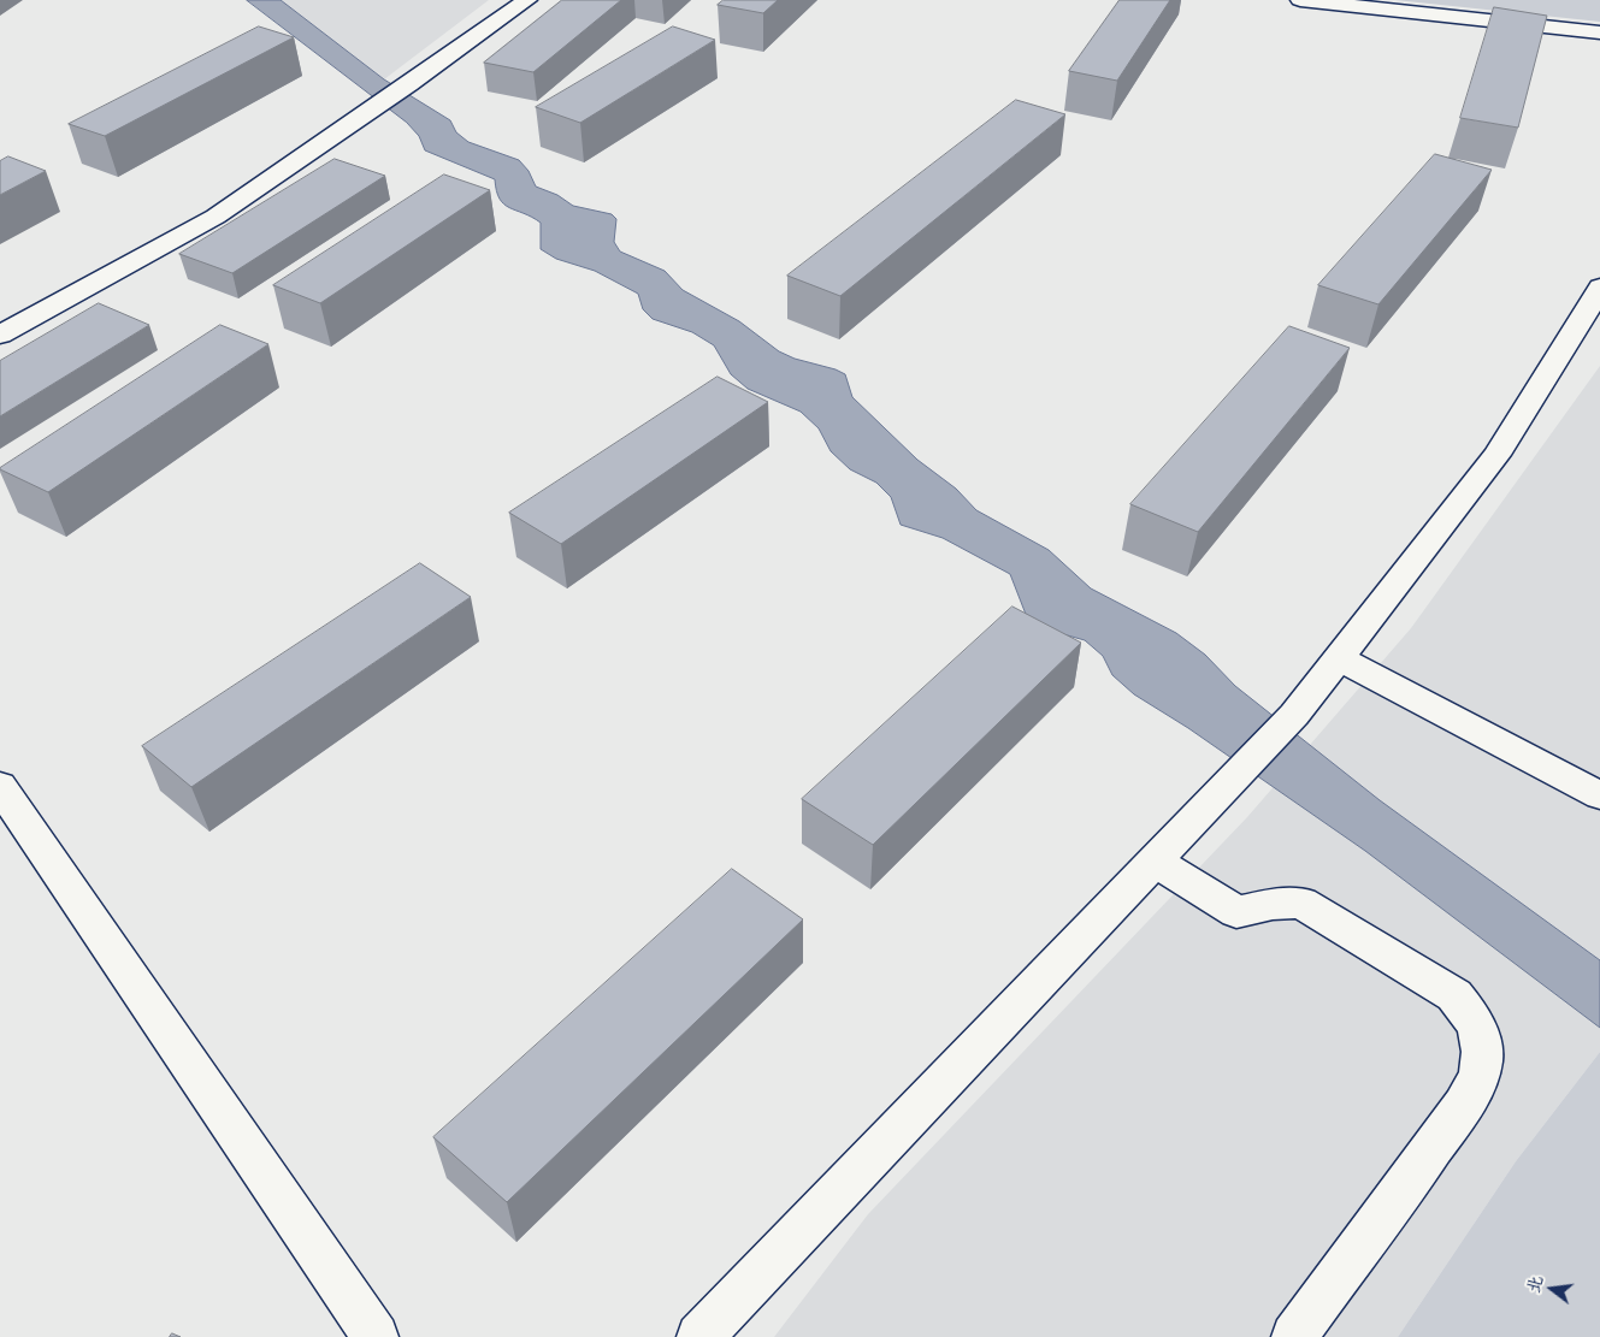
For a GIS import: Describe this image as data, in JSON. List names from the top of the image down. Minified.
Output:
{"north":"left"}
